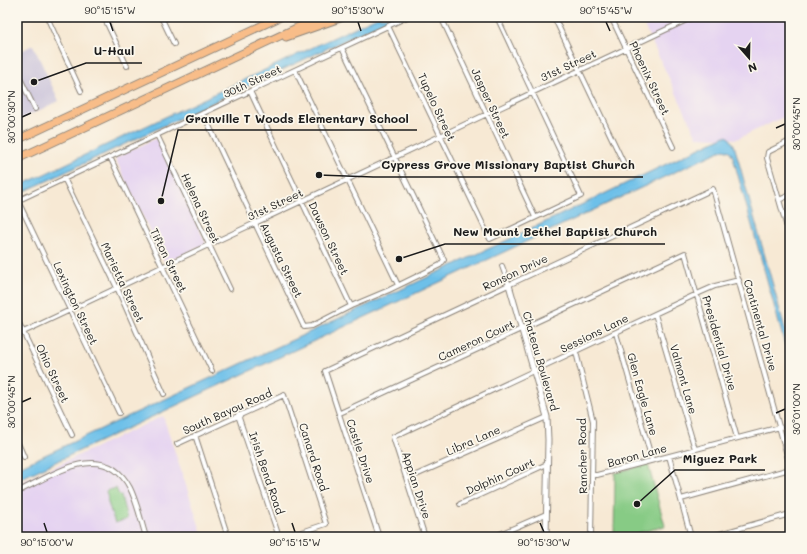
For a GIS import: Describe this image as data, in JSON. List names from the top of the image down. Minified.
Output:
{"streets":{"street":["31st Street","Phoenix Street","30th Street","Jasper Street","Tupelo Street","Helena Street","Dawson Street","Tifton Street","Augusta Street","Ronson Drive","Marietta Street","Lexington Street","Continental Drive","Sessions Lane","Cameron Court","Presidential Drive","Chateau Boulevard","Ohio Street","Valmont Lane","Glen Eagle Lane","South Bayou Road","Libra Lane","Castle Drive","Baron Lane","Rancher Road","Canard Road","Irish Bend Road","Dolphin Court","Appian Drive"]},"crossings":[["31st Street","Phoenix Street"],["31st Street","Jasper Street"],["31st Street","Tupelo Street"],["31st Street","Helena Street"],["31st Street","Dawson Street"],["31st Street","Tifton Street"],["31st Street","Augusta Street"],["31st Street","Marietta Street"],["31st Street","Lexington Street"],["31st Street","Ohio Street"],["30th Street","Tupelo Street"],["30th Street","Helena Street"],["30th Street","Dawson Street"],["30th Street","Tifton Street"],["30th Street","Augusta Street"],["30th Street","Marietta Street"],["30th Street","Lexington Street"],["Jasper Street","Tupelo Street"],["Dawson Street","Augusta Street"],["Ronson Drive","Continental Drive"],["Ronson Drive","Chateau Boulevard"],["Ronson Drive","Castle Drive"],["Continental Drive","Sessions Lane"],["Continental Drive","Baron Lane"],["Sessions Lane","Presidential Drive"],["Sessions Lane","Chateau Boulevard"],["Sessions Lane","Valmont Lane"],["Sessions Lane","Glen Eagle Lane"],["Sessions Lane","Rancher Road"],["Sessions Lane","Appian Drive"],["Cameron Court","Presidential Drive"],["Cameron Court","Chateau Boulevard"],["Cameron Court","Castle Drive"],["Presidential Drive","Baron Lane"],["Chateau Boulevard","Libra Lane"],["Chateau Boulevard","Dolphin Court"],["Valmont Lane","Baron Lane"],["Glen Eagle Lane","Baron Lane"],["South Bayou Road","Canard Road"],["South Bayou Road","Irish Bend Road"],["Libra Lane","Appian Drive"],["Baron Lane","Rancher Road"]],"places":["U-Haul","Cypress Grove Missionary Baptist Church","Granville T Woods Elementary School","New Mount Bethel Baptist Church","Miguez Park"],"north":"bottom","coordinates":["90°15'15\"W","90°15'30\"W","90°15'45\"W","30°00'30\"N","30°00'45\"N","30°01'00\"N","90°15'00\"W"]}
